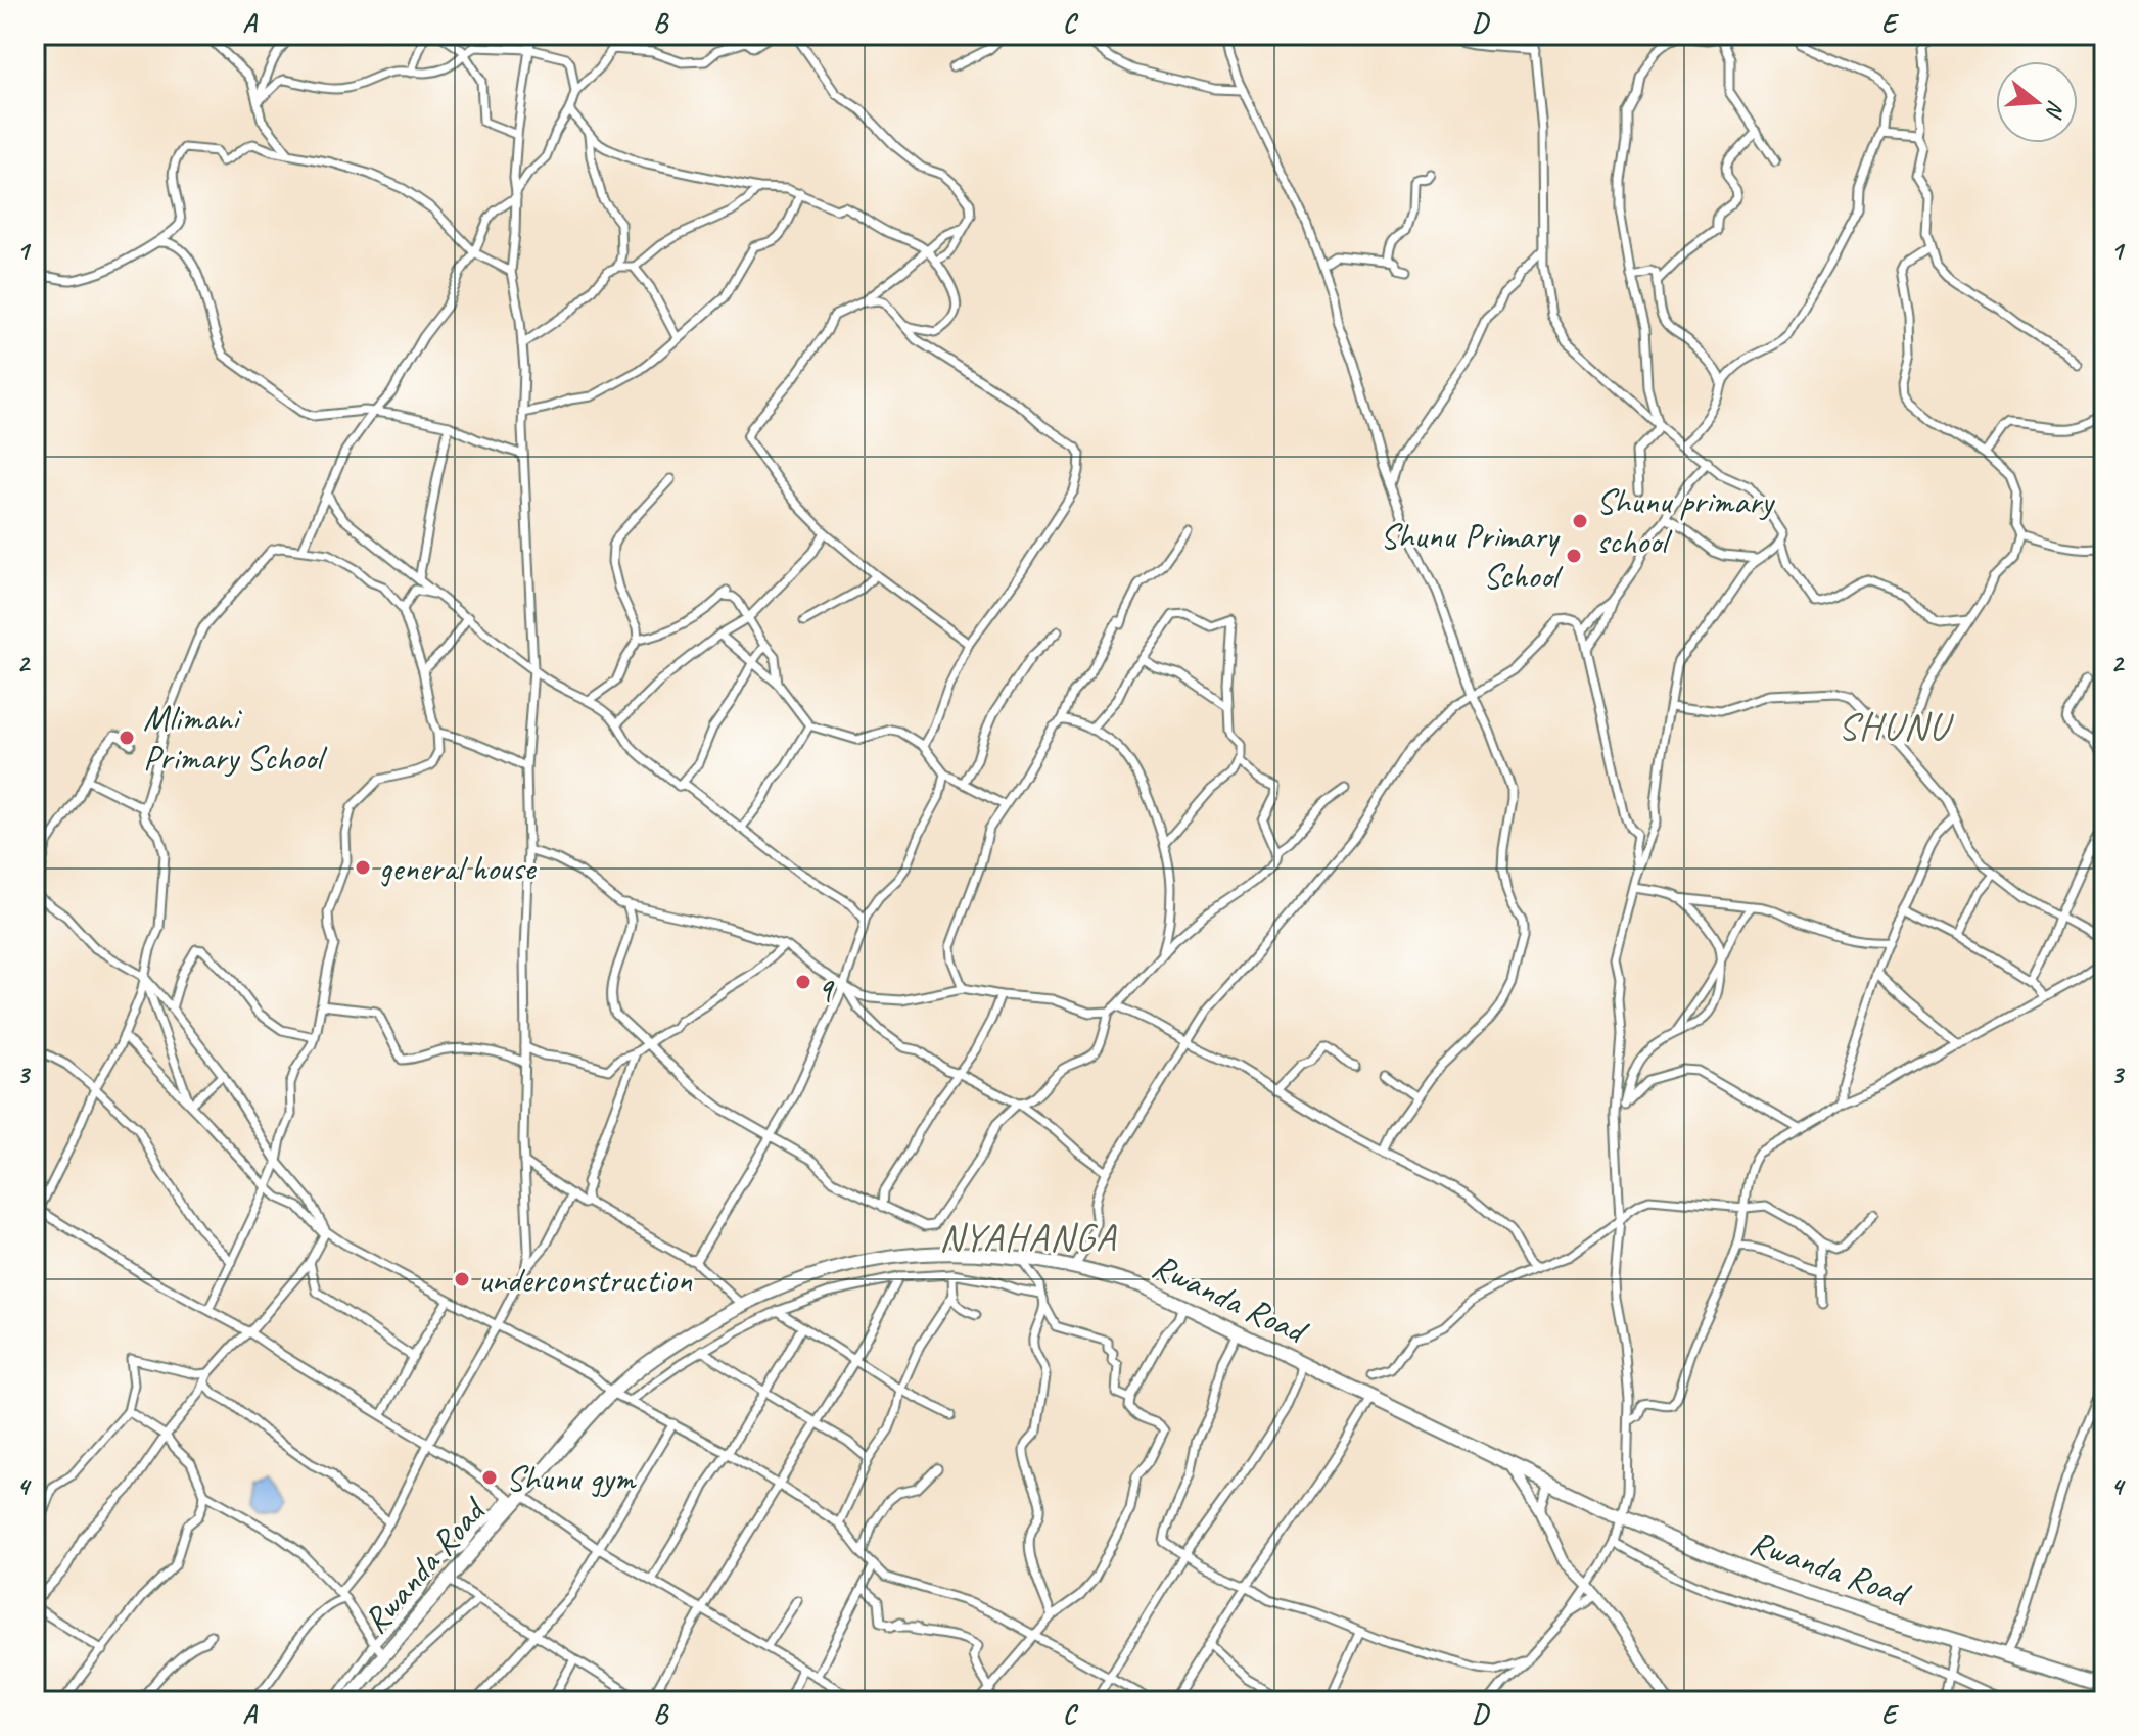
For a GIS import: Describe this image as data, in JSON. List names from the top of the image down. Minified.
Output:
{"streets":{"highway":["Rwanda Road"]},"districts":["SHUNU","NYAHANGA"],"places":["Shunu primary school","Shunu Primary School","Mlimani Primary School","general house","q","underconstruction","Shunu gym"],"north":"right","grid":{"columns":["A","B","C","D","E"],"rows":["1","2","3","4"]}}
